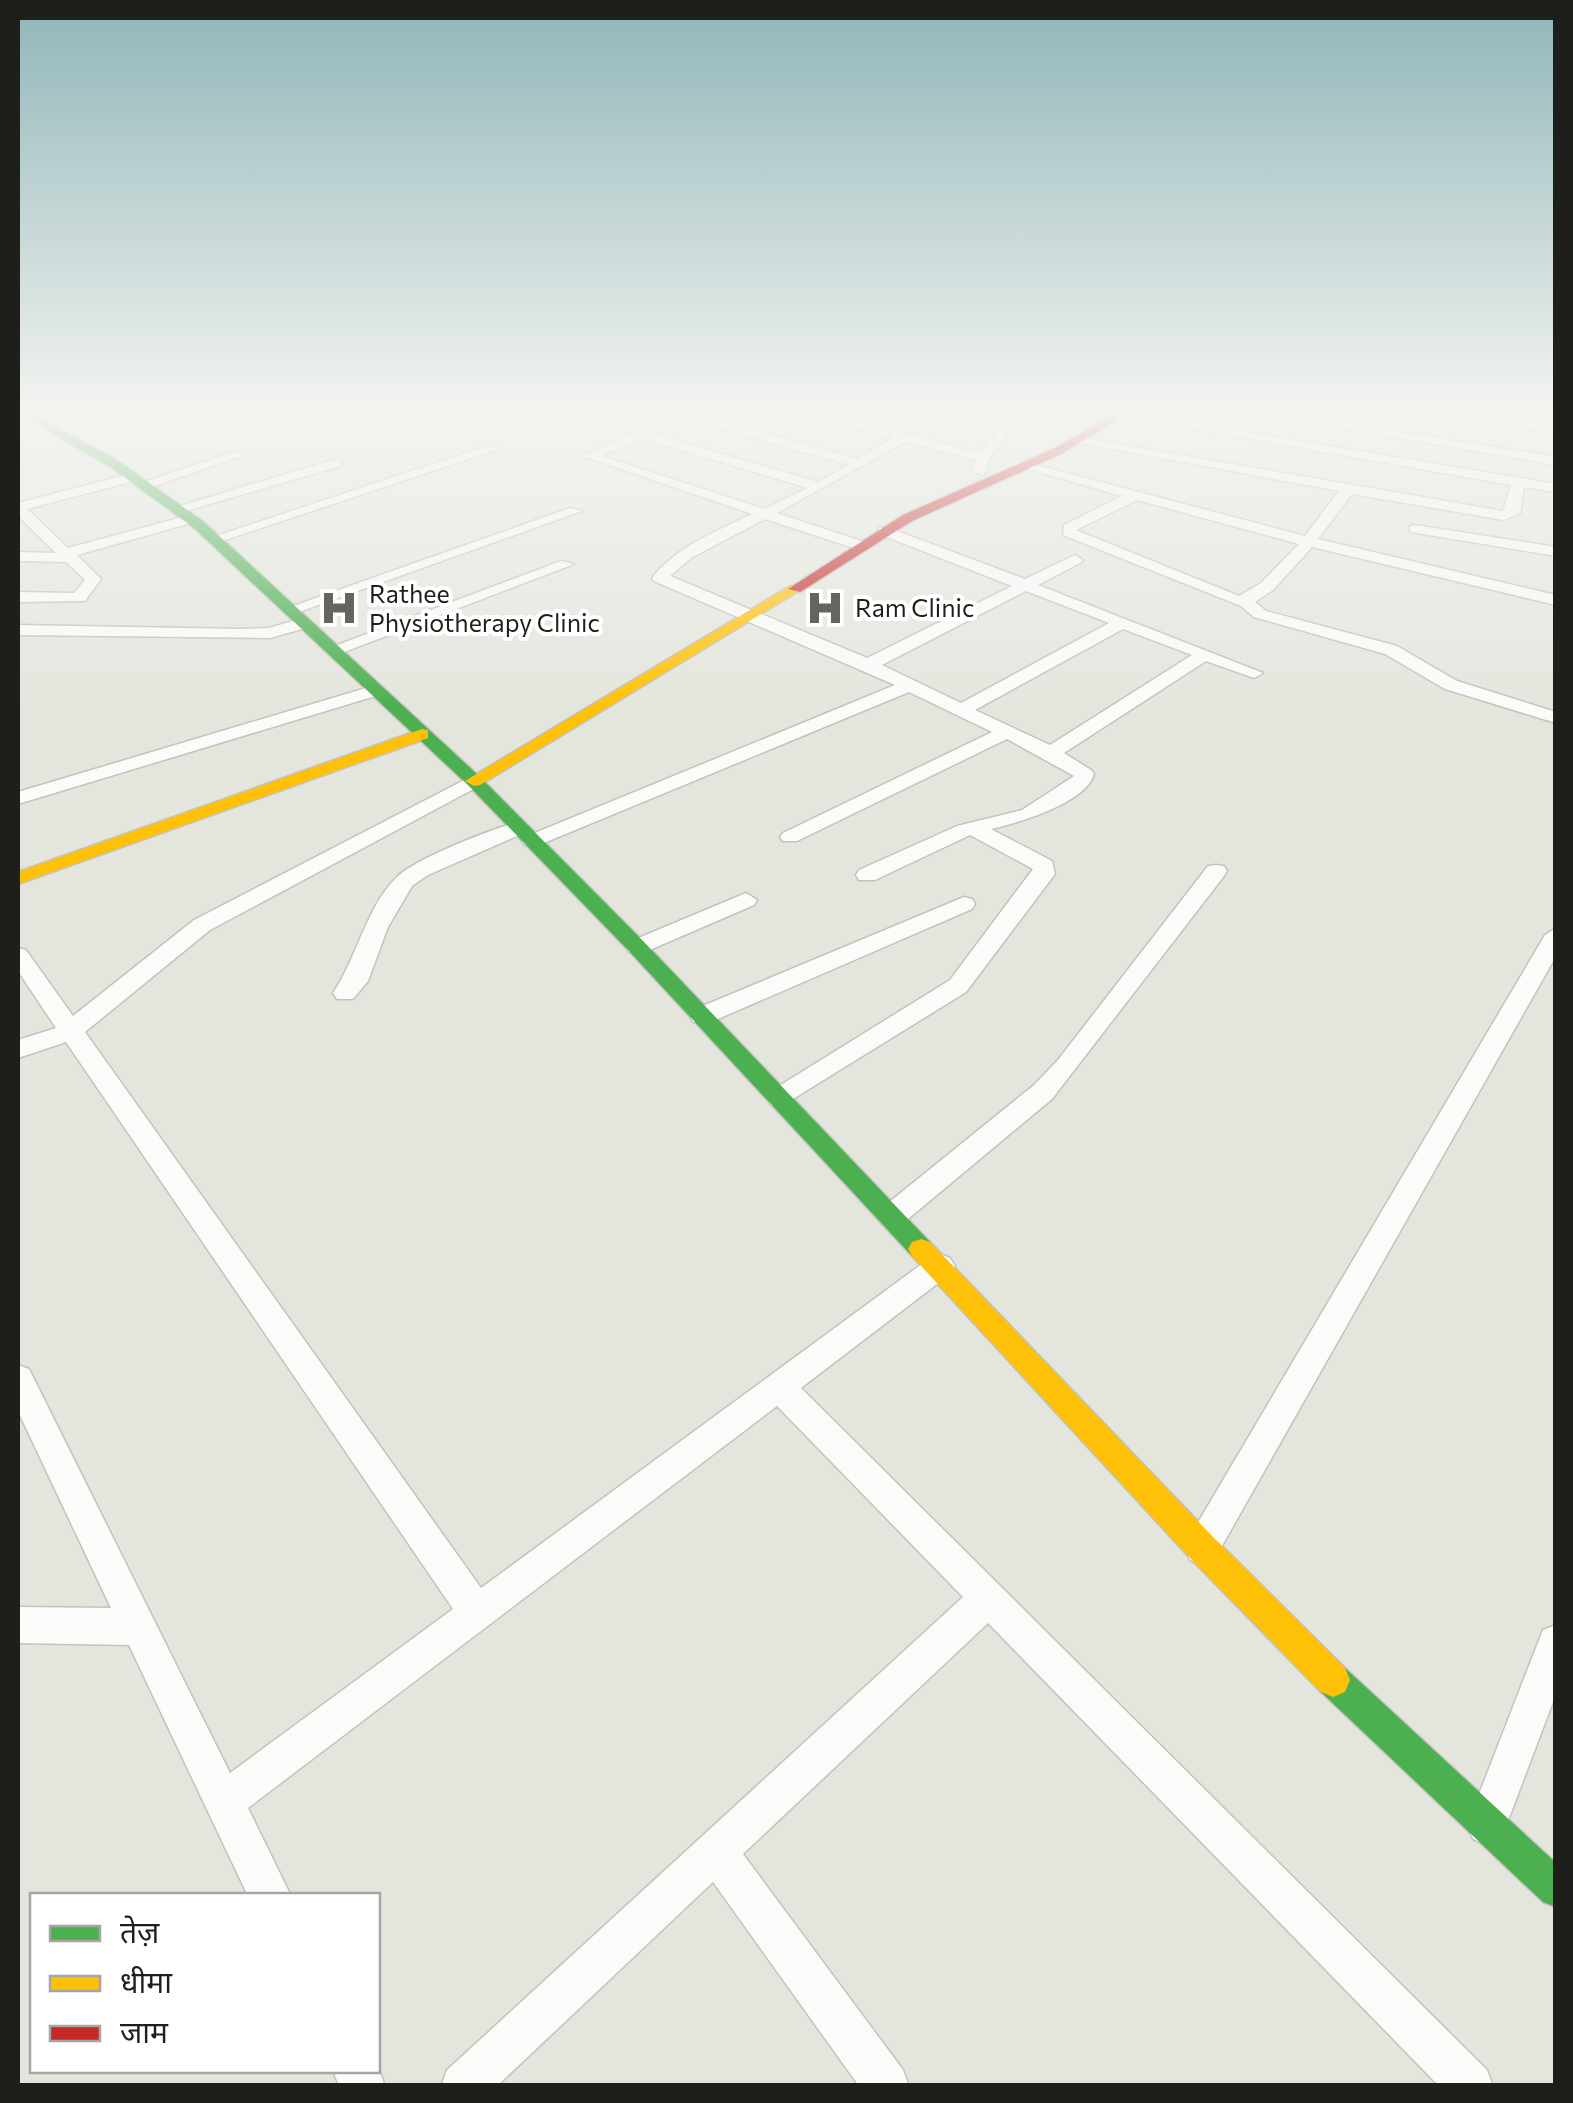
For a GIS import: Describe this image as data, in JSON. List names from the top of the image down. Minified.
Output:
{"places":{"hospital":["Rathee Physiotherapy Clinic","Ram Clinic"]},"legend":["तेज़","धीमा","जाम"]}
